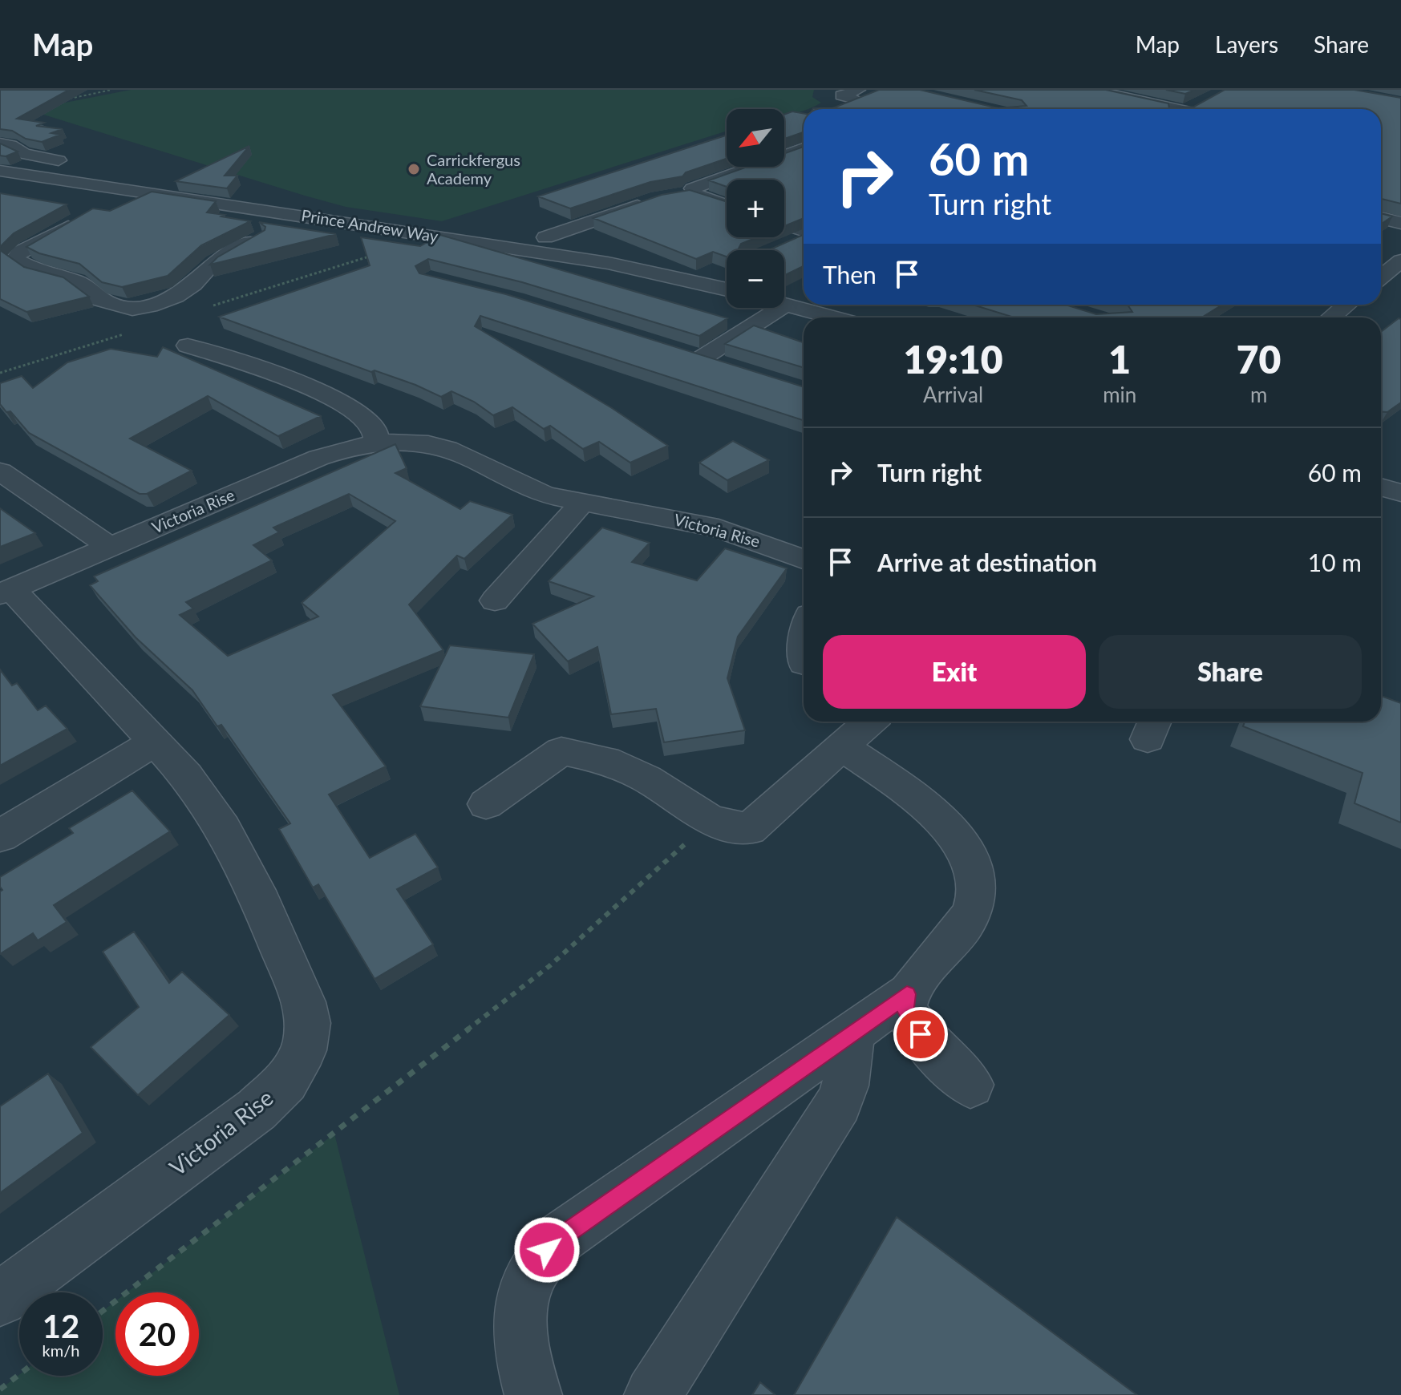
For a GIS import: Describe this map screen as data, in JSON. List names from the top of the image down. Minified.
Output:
{"streets":{"street":["Prince Andrew Way","Victoria Rise"]},"places":["Carrickfergus Academy"],"north":"bottom left","page":{"header":"Map","nav":["Map","Layers","Share"],"map_buttons":["+","−"],"turn":["60 m","Turn right"],"then":"Then","eta":["19:10","Arrival","1","min","70","m"],"list":[{"name":"Turn right","value":"60 m"},{"name":"Arrive at destination","value":"10 m"}],"buttons":["Exit","Share"],"speed":"12 km/h","limit":"20"}}
